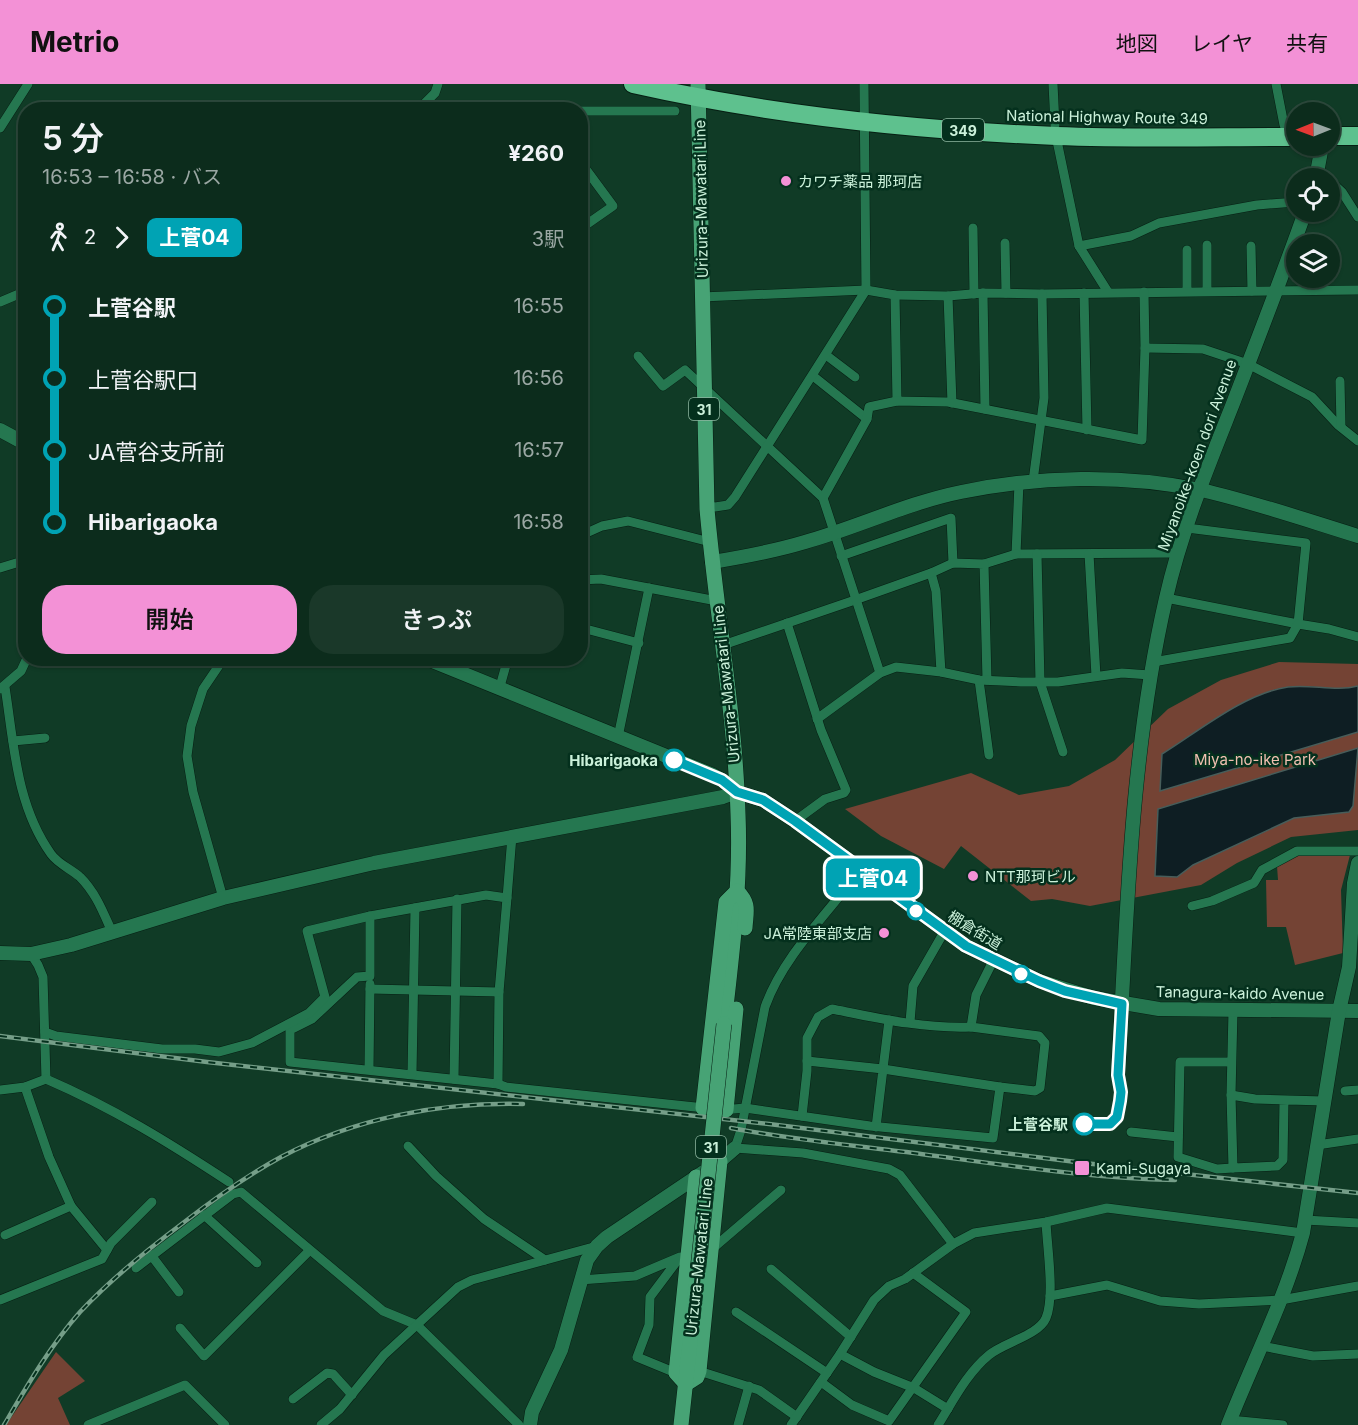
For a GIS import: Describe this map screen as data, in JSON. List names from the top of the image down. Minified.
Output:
{"streets":{"highway":["National Highway Route 349","349"],"main road":["Urizura-Mawatari Line","31"],"street":["Miyanoike-koen dori Avenue","棚倉街道","Tanagura-kaido Avenue"]},"crossings":[["National Highway Route 349","Urizura-Mawatari Line"],["Urizura-Mawatari Line","棚倉街道"],["Miyanoike-koen dori Avenue","棚倉街道"],["Miyanoike-koen dori Avenue","Tanagura-kaido Avenue"],["棚倉街道","Tanagura-kaido Avenue"]],"parks":["Miya-no-ike Park"],"places":{"other":["カワチ薬品 那珂店","Hibarigaoka","NTT那珂ビル","JA常陸東部支店","上菅谷駅"],"transit":["Kami-Sugaya"]},"lines":["bus line 上菅04"],"north":"left","page":{"header":"Metrio","nav":["地図","レイヤ","共有"],"on_map":"上菅04","heading":["5 分","16:53 – 16:58 · バス","¥260"],"legs":["2","上菅04","3駅"],"list":[{"name":"上菅谷駅","value":"16:55"},{"name":"上菅谷駅口","value":"16:56"},{"name":"JA菅谷支所前","value":"16:57"},{"name":"Hibarigaoka","value":"16:58"}],"buttons":["開始","きっぷ"]}}
